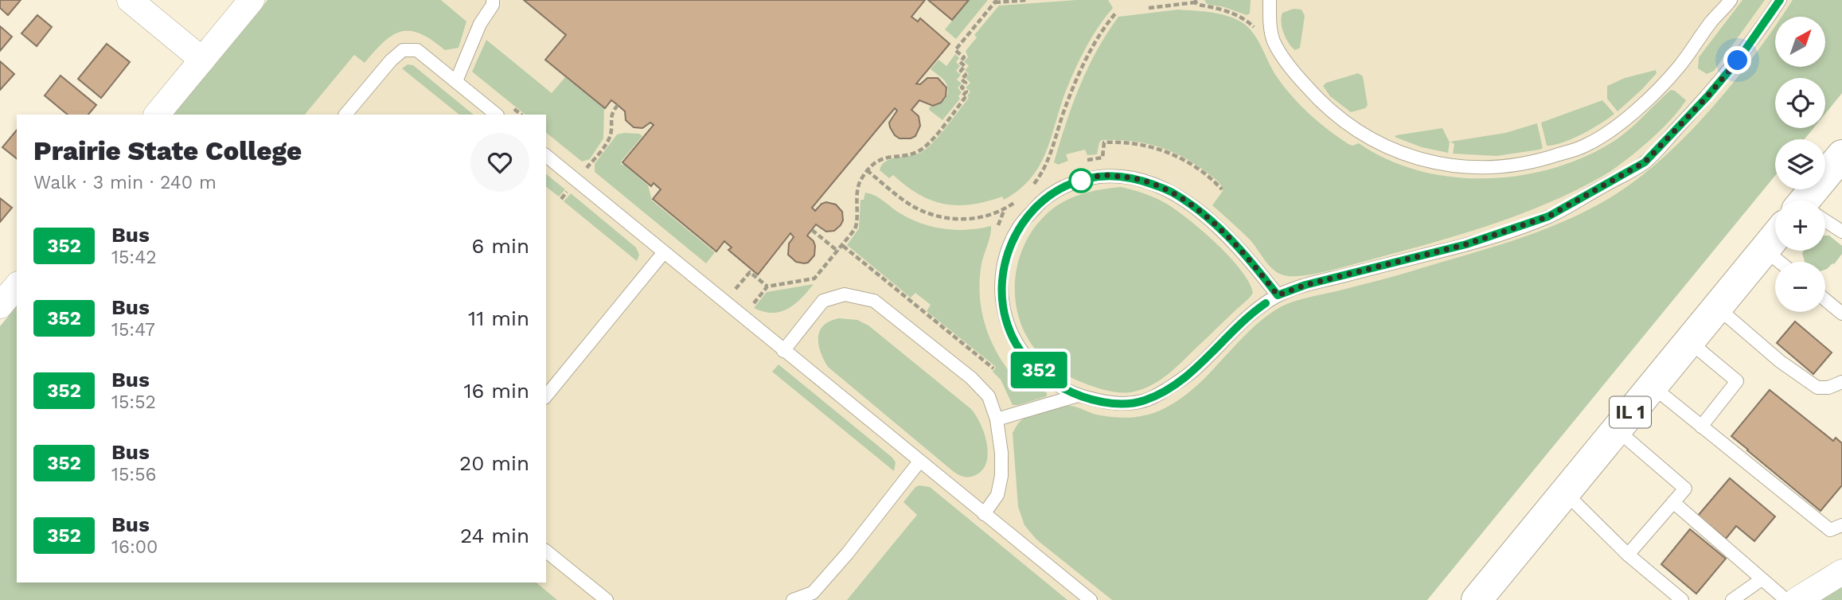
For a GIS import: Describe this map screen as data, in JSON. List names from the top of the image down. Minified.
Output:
{"streets":{"main road":["IL 1"]},"lines":["bus line 352"],"north":"top right","page":{"on_map":"352","map_buttons":["+","−"],"heading":["Prairie State College","Walk · 3 min · 240 m"],"list":[{"mark":"352","name":"Bus","note":"15:42","value":"6 min"},{"mark":"352","name":"Bus","note":"15:47","value":"11 min"},{"mark":"352","name":"Bus","note":"15:52","value":"16 min"},{"mark":"352","name":"Bus","note":"15:56","value":"20 min"},{"mark":"352","name":"Bus","note":"16:00","value":"24 min"}]}}
